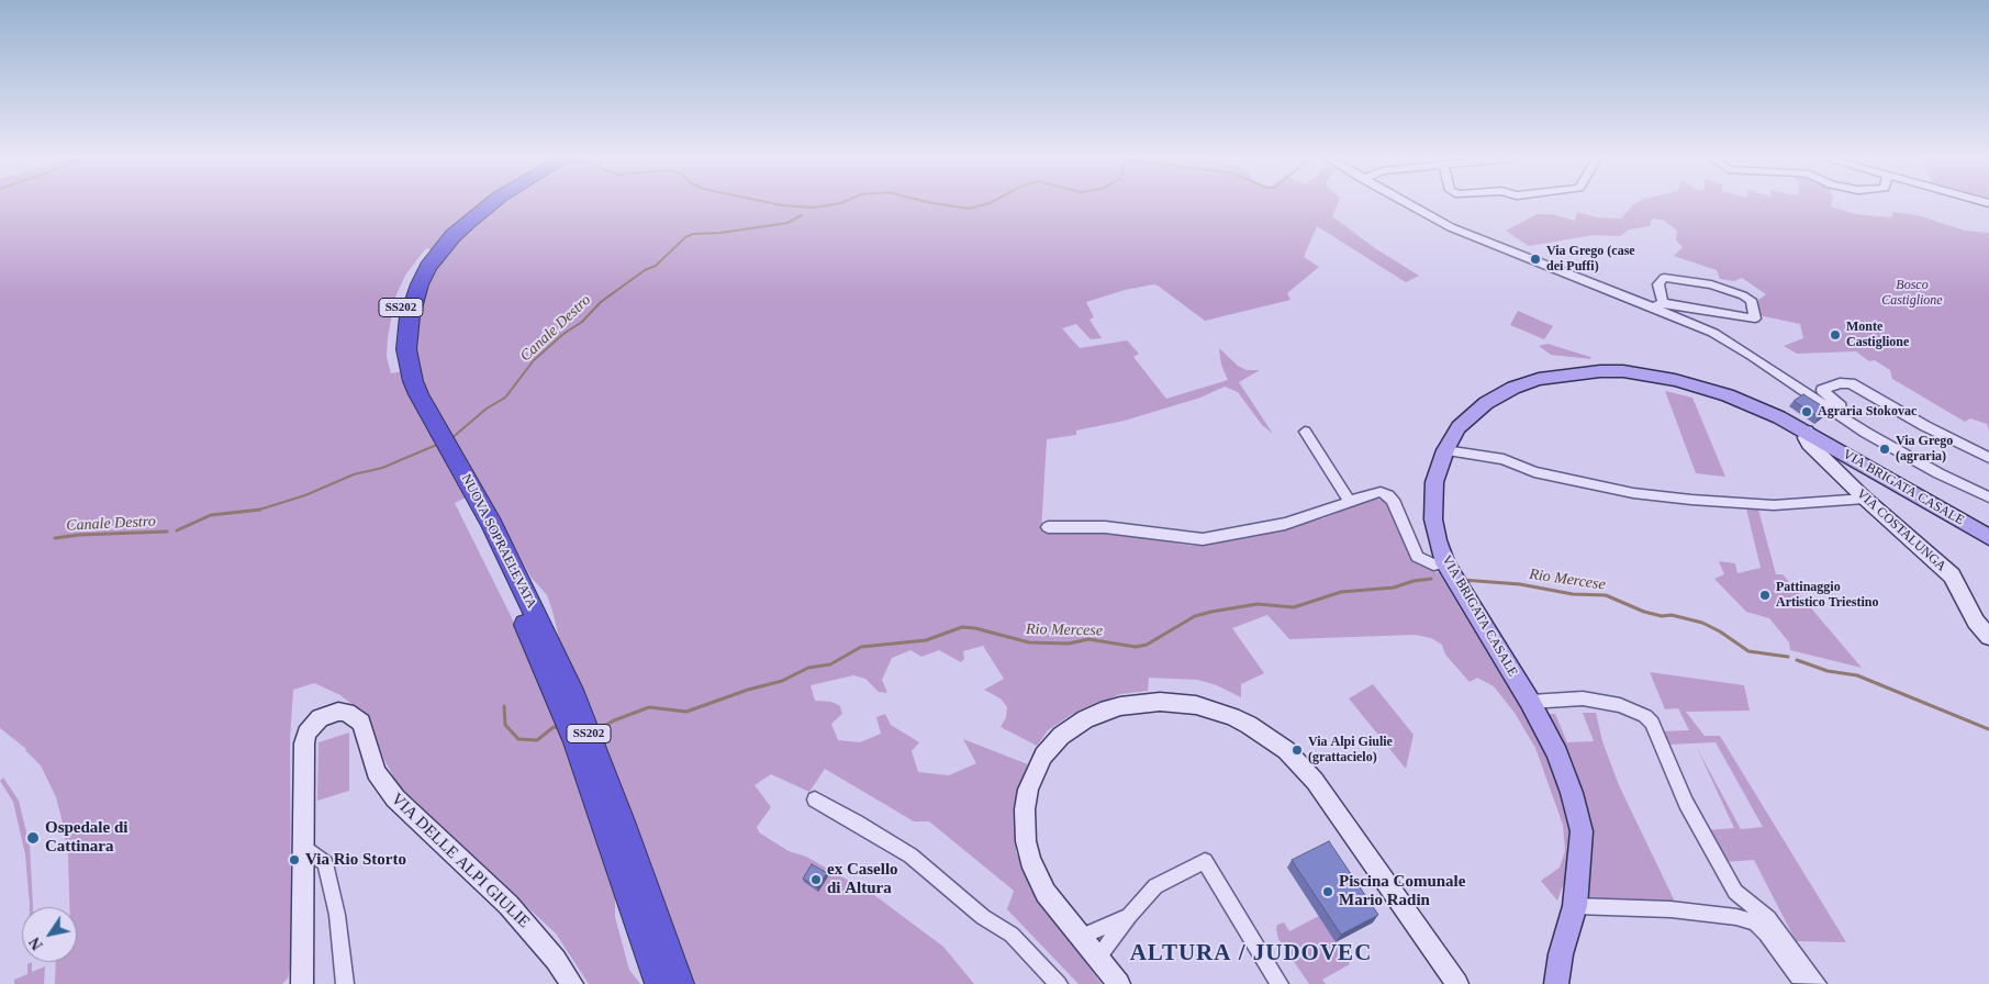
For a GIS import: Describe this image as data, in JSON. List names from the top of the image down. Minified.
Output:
{"streets":{"highway":["SS202","NUOVA SOPRAELEVATA"],"main road":["VIA BRIGATA CASALE"],"street":["VIA COSTALUNGA","VIA DELLE ALPI GIULIE"]},"crossings":[["VIA BRIGATA CASALE","VIA COSTALUNGA"]],"districts":["ALTURA / JUDOVEC"],"water":["Canale Destro","Rio Mercese"],"parks":["Bosco Castiglione"],"places":["Via Grego (case dei Puffi)","Monte Castiglione","Agraria Stokovac","Via Grego (agraria)","Pattinaggio Artistico Triestino","Via Alpi Giulie (grattacielo)","Ospedale di Cattinara","Via Rio Storto","ex Casello di Altura","Piscina Comunale Mario Radin"],"north":"bottom left"}
